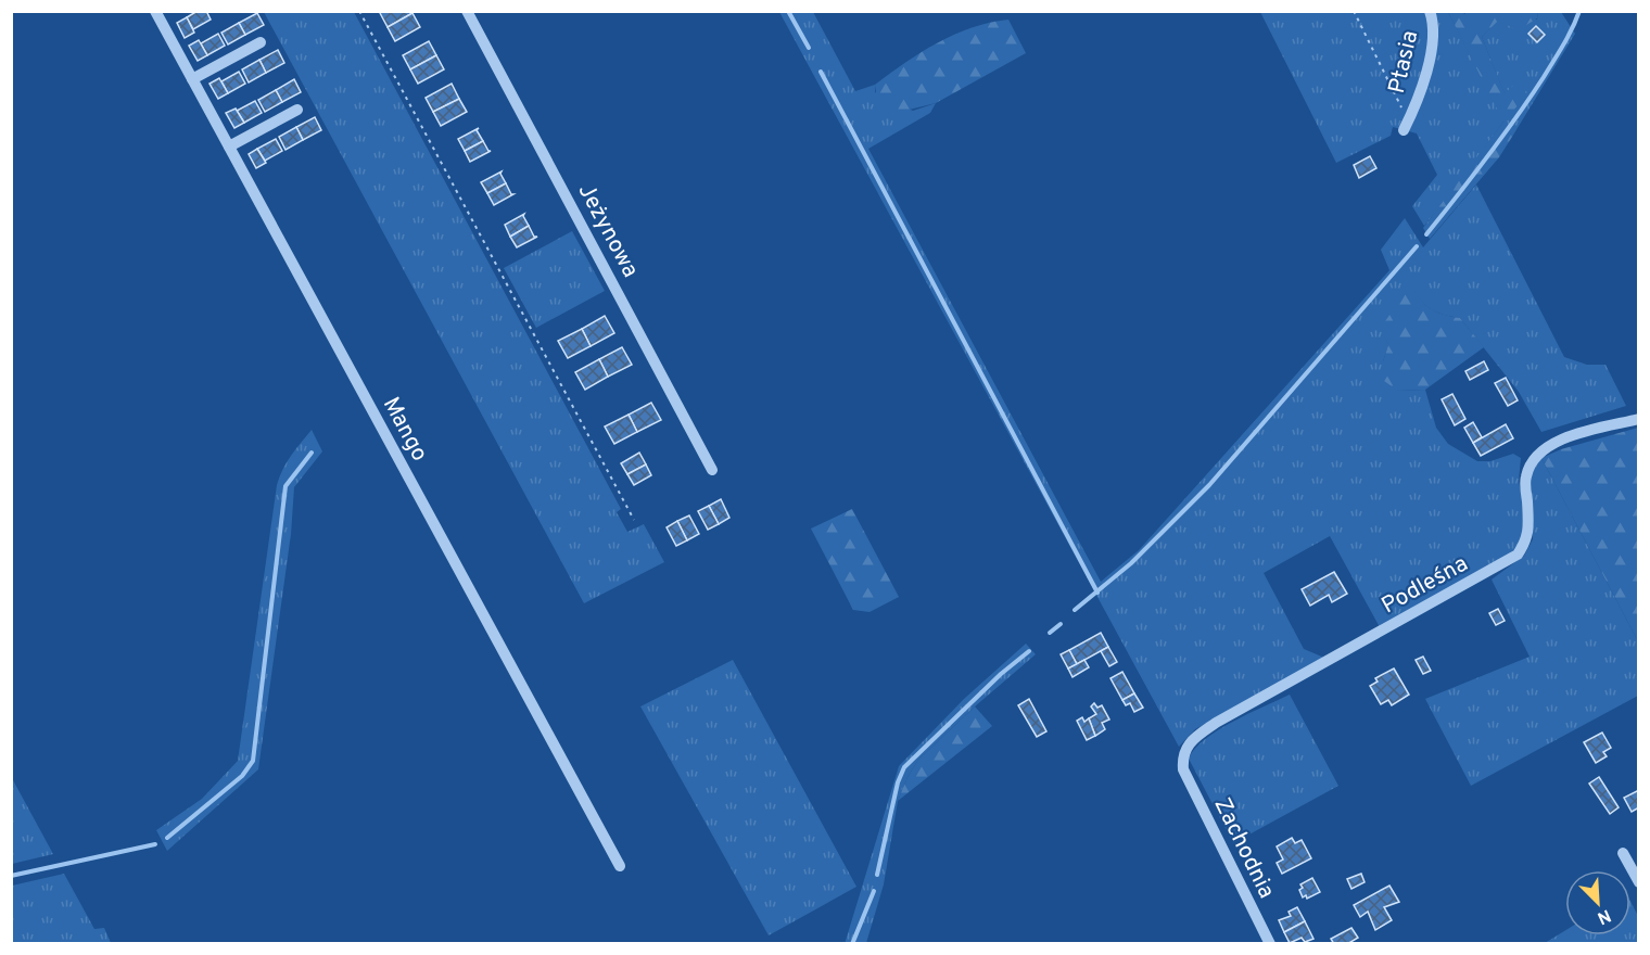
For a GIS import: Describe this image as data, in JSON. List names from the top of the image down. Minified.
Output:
{"streets":{"street":["Ptasia","Jeżynowa","Mango","Podleśna","Zachodnia"]},"crossings":[["Podleśna","Zachodnia"]],"north":"bottom right"}
